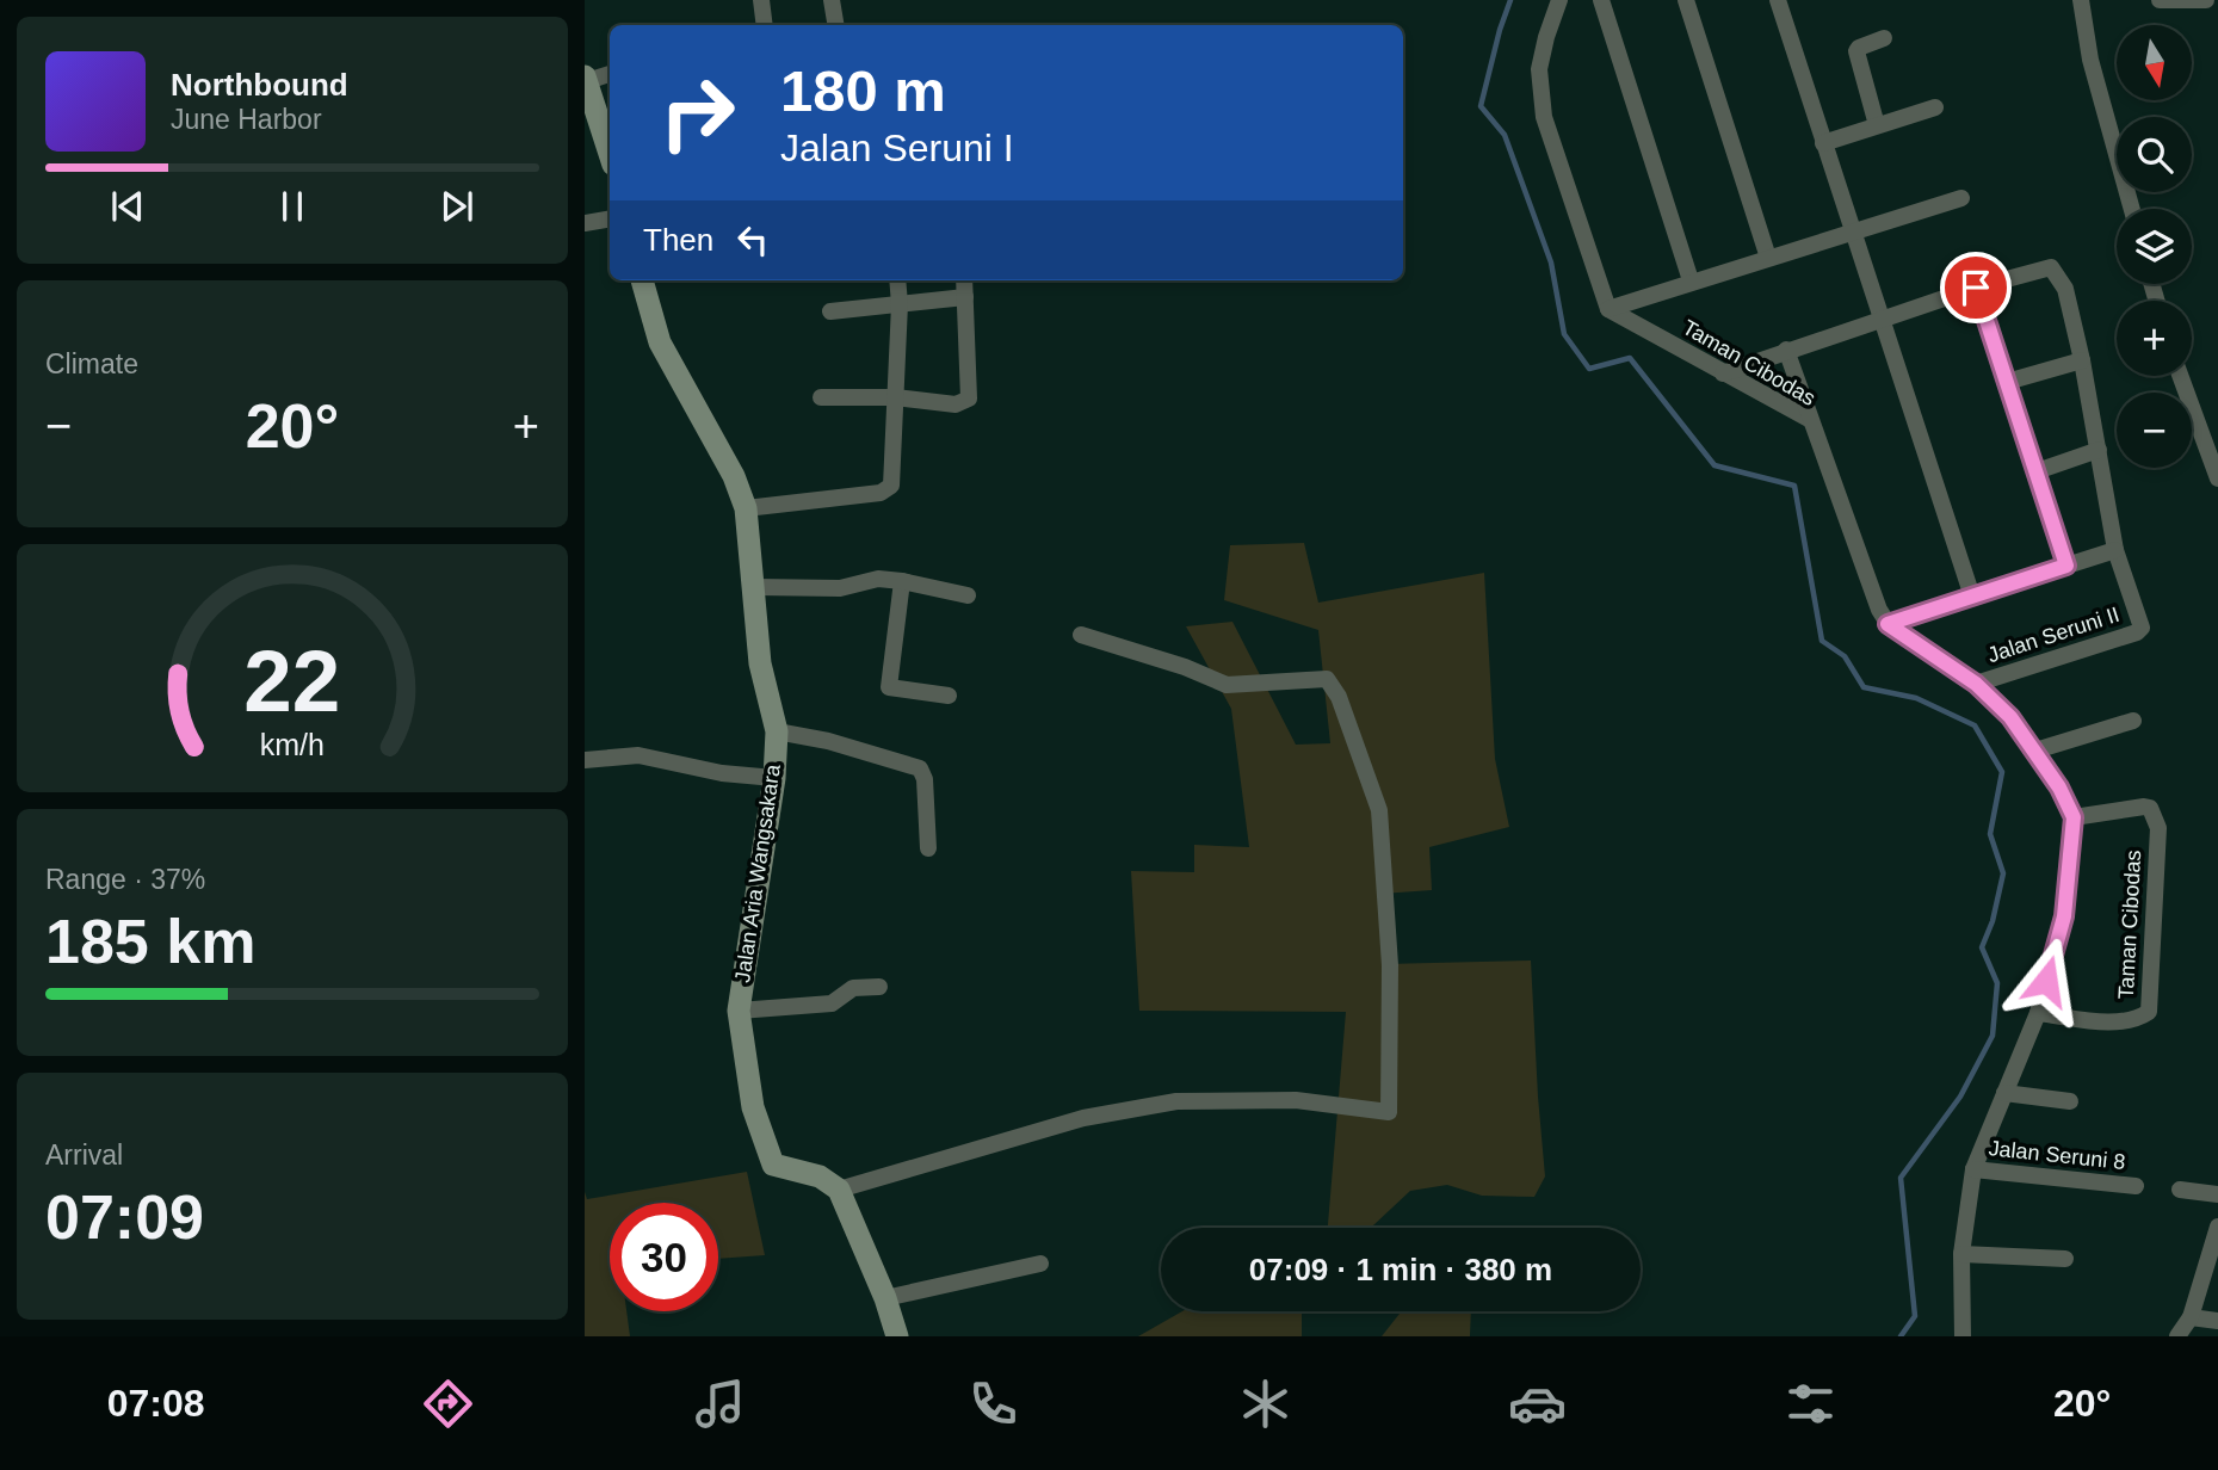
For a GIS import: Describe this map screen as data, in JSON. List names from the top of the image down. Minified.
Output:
{"streets":{"street":["Taman Cibodas","Jalan Seruni II","Jalan Aria Wangsakara","Jalan Seruni 8"]},"north":"bottom","page":{"map_buttons":["+","−"],"turn":["180 m","Jalan Seruni I"],"song":["Northbound","June Harbor"],"then":"Then","tile":["Climate",["Range · 37%","185 km"],["Arrival","07:09"]],"heat":["−","20°","+"],"limit":"30","trip":"07:09 · 1 min · 380 m","tabs":["07:08","20°"],"gauge":["22","km/h"]}}
